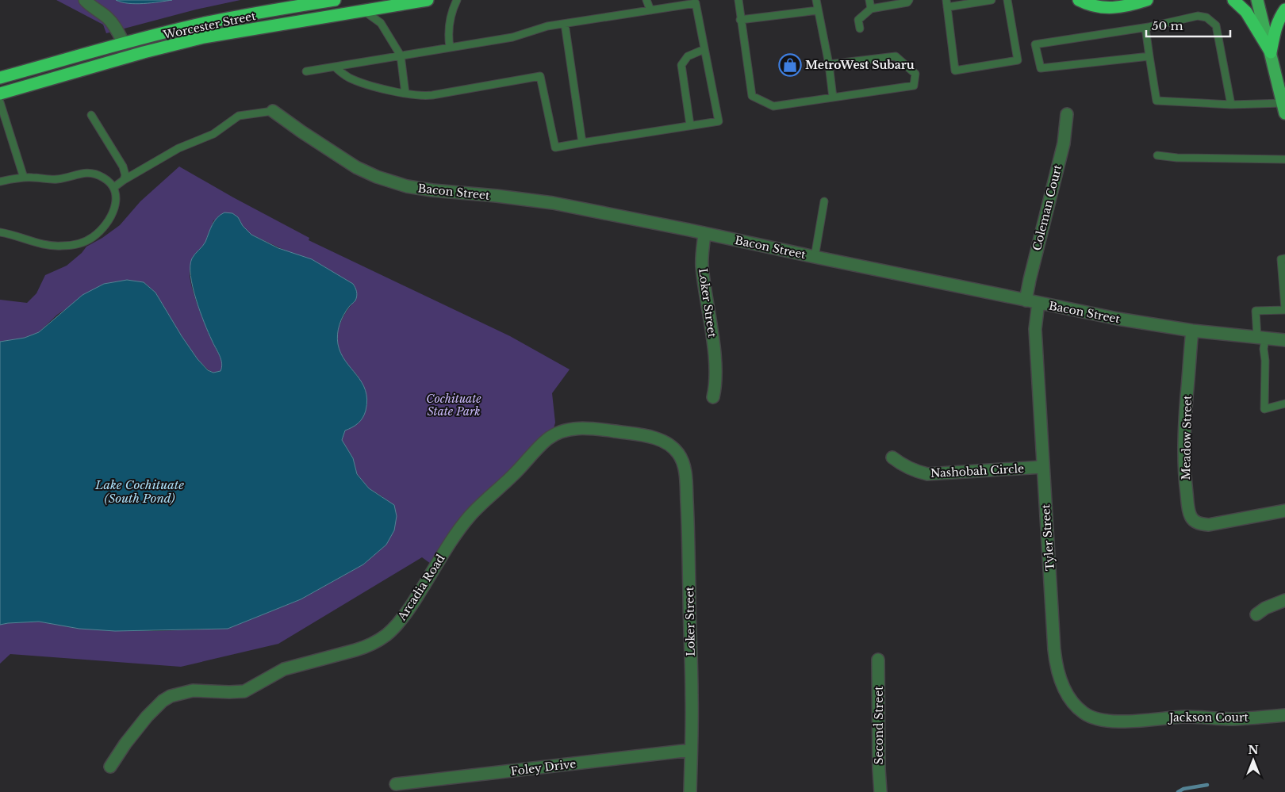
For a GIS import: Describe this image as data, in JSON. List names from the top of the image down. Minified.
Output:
{"streets":{"highway":["Worcester Street"],"street":["Bacon Street","Coleman Court","Loker Street","Meadow Street","Nashobah Circle","Tyler Street","Arcadia Road","Jackson Court","Second Street","Foley Drive"]},"crossings":[["Bacon Street","Coleman Court"],["Bacon Street","Loker Street"],["Bacon Street","Meadow Street"],["Bacon Street","Tyler Street"],["Loker Street","Arcadia Road"],["Loker Street","Foley Drive"],["Nashobah Circle","Tyler Street"],["Tyler Street","Jackson Court"]],"water":["Lake Cochituate (South Pond)"],"parks":["Cochituate State Park"],"places":{"shop":["MetroWest Subaru"]},"scale_bar":"50 m","north":"top"}
